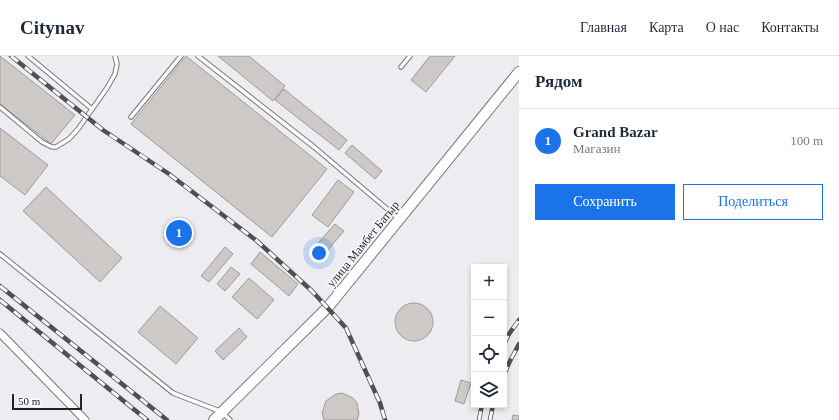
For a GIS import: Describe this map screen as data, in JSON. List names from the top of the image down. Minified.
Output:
{"streets":{"main road":["улица Мамбет Батыр"]},"scale_bar":"50 m","page":{"header":"Citynav","nav":["Главная","Карта","О нас","Контакты"],"heading":"Рядом","list":[{"mark":"1","name":"Grand Bazar","note":"Магазин","value":"100 m"}],"buttons":["Сохранить","Поделиться"],"pins":"1","map_buttons":["+","−"],"scale":"50 m"}}
